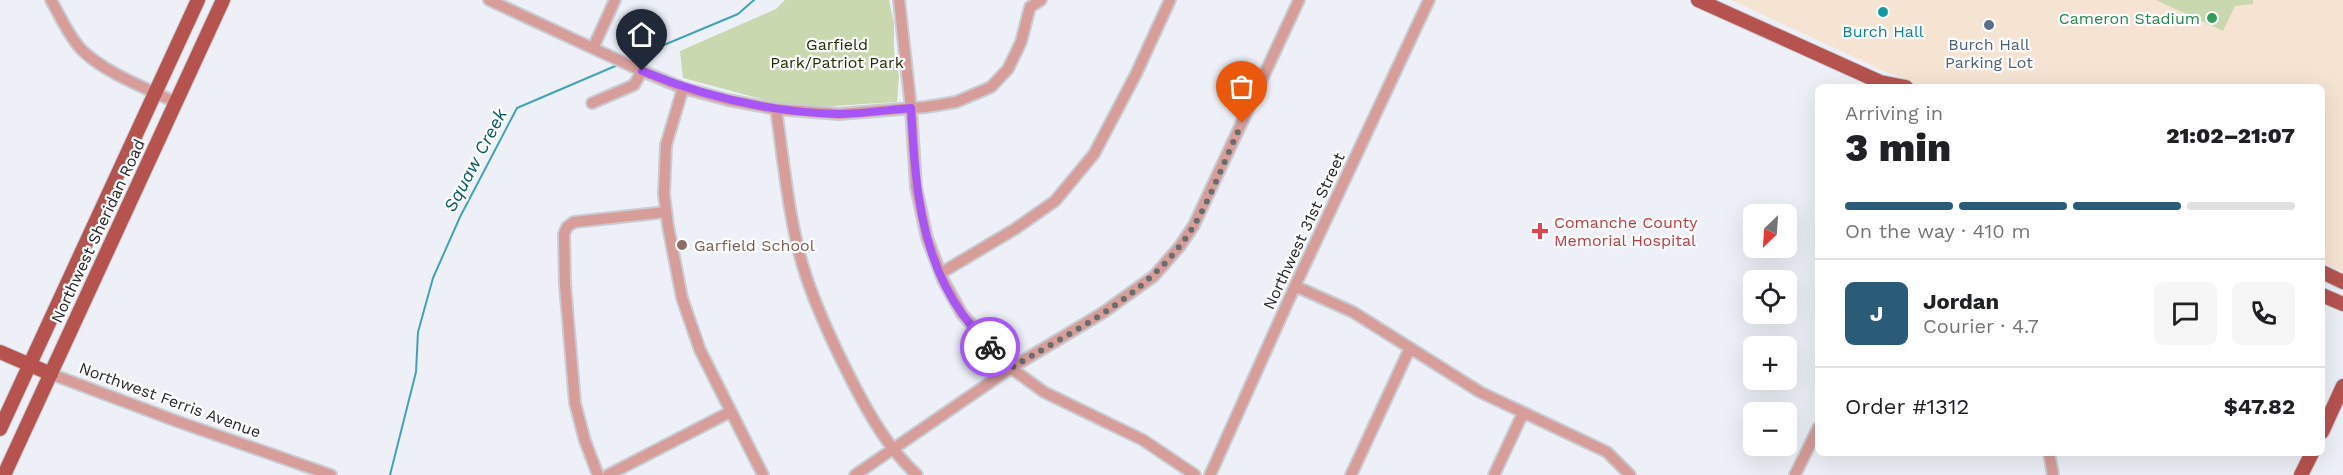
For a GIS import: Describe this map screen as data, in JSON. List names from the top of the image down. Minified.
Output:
{"streets":{"main road":["Northwest Sheridan Road","Northwest Ferris Avenue"],"street":["Northwest 31st Street"]},"crossings":[["Northwest Sheridan Road","Northwest Ferris Avenue"]],"water":["Squaw Creek"],"parks":["Garfield Park/Patriot Park"],"places":{"other":["Burch Hall","Cameron Stadium","Burch Hall Parking Lot","Garfield School"],"health":["Comanche County Memorial Hospital"]},"north":"bottom left","page":{"heading":["3 min","Arriving in","21:02–21:07"],"panel":["Jordan","Courier · 4.7","Order #1312","$47.82"],"bar":"On the way · 410 m","map_buttons":["+","−"],"round":"J"}}
